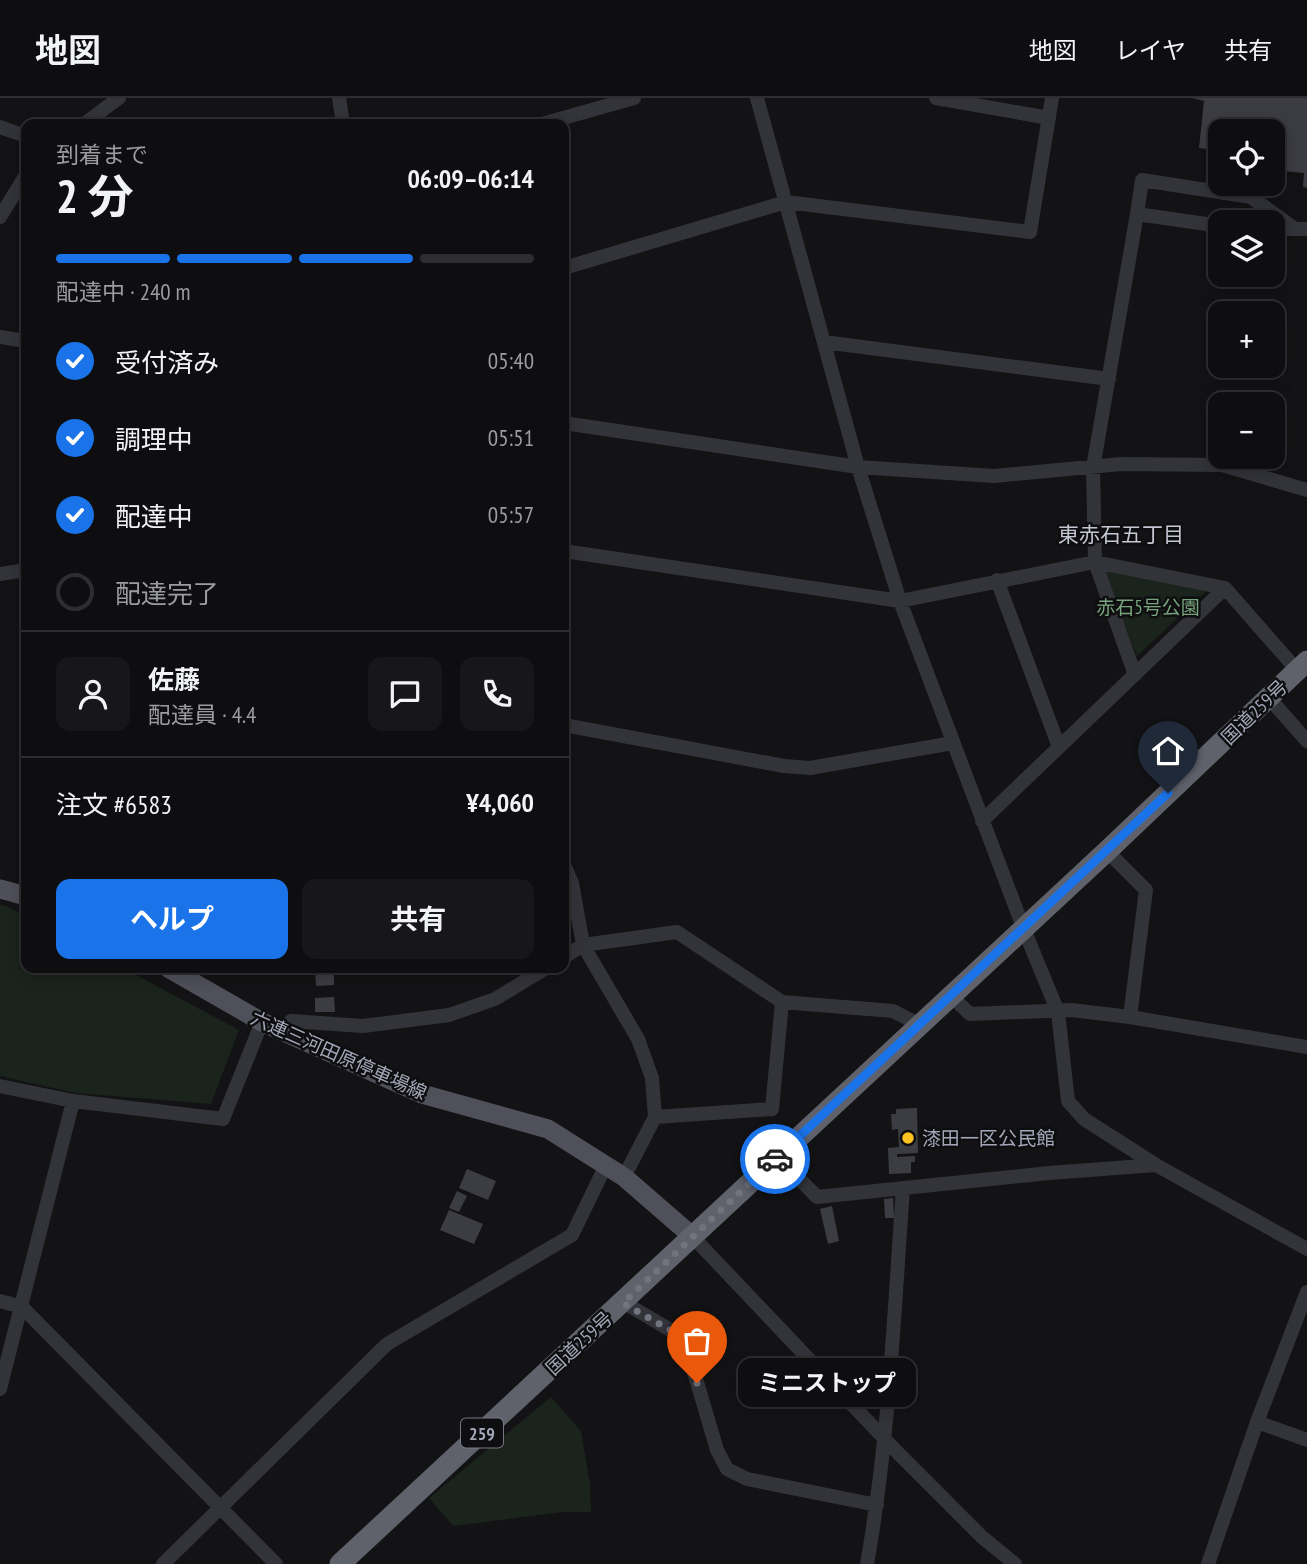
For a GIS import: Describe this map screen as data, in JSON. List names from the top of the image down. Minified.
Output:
{"streets":{"highway":["国道259号","259"],"main road":["六連三河田原停車場線"]},"crossings":[["国道259号","六連三河田原停車場線"]],"districts":["東赤石五丁目"],"parks":["赤石5号公園"],"places":["漆田一区公民館","ミニストップ"],"page":{"header":"地図","nav":["地図","レイヤ","共有"],"map_buttons":["+","−"],"heading":["2 分","到着まで","06:09–06:14"],"panel":["佐藤","配達員 · 4.4","注文 #6583","¥4,060"],"bar":"配達中 · 240 m","list":[["受付済み","05:40"],["調理中","05:51"],["配達中","05:57"],"配達完了"],"buttons":["ヘルプ","共有"],"bubble":"ミニストップ"}}
